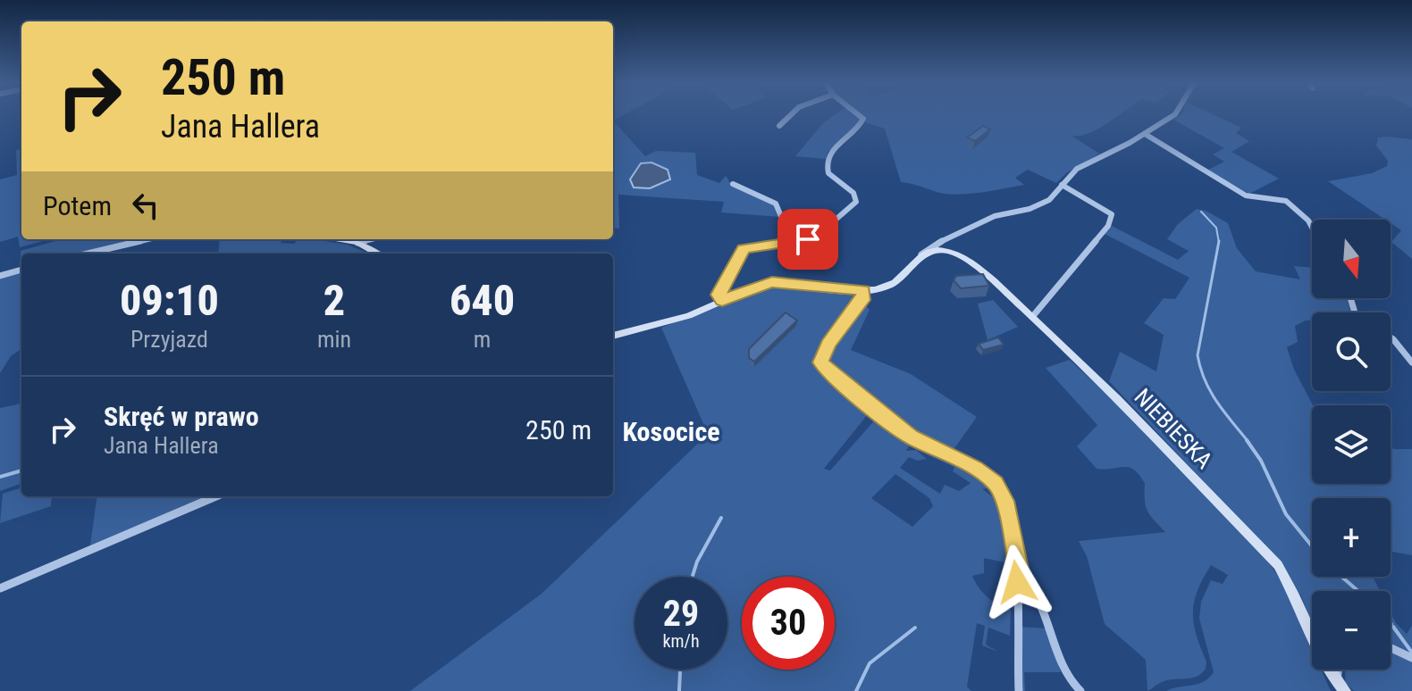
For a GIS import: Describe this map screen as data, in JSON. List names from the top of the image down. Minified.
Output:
{"streets":{"street":["NIEBIESKA"]},"districts":["Kosocice"],"north":"bottom","page":{"turn":["250 m","Jana Hallera"],"then":"Potem","map_buttons":["+","−"],"eta":["09:10","Przyjazd","2","min","640","m"],"list":[{"name":"Skręć w prawo","note":"Jana Hallera","value":"250 m"}],"speed":"29 km/h","limit":"30"}}
